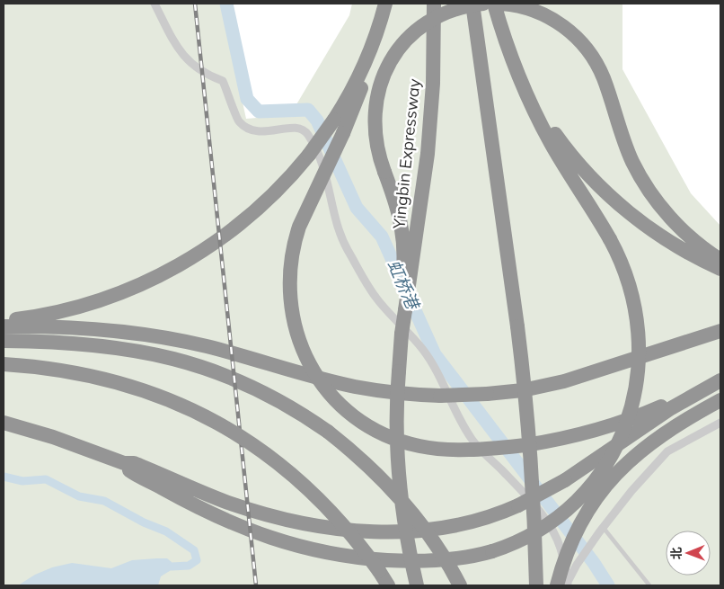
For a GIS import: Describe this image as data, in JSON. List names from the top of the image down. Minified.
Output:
{"streets":{"highway":["Yingbin Expressway"]},"water":["虹桥港"],"north":"left"}
